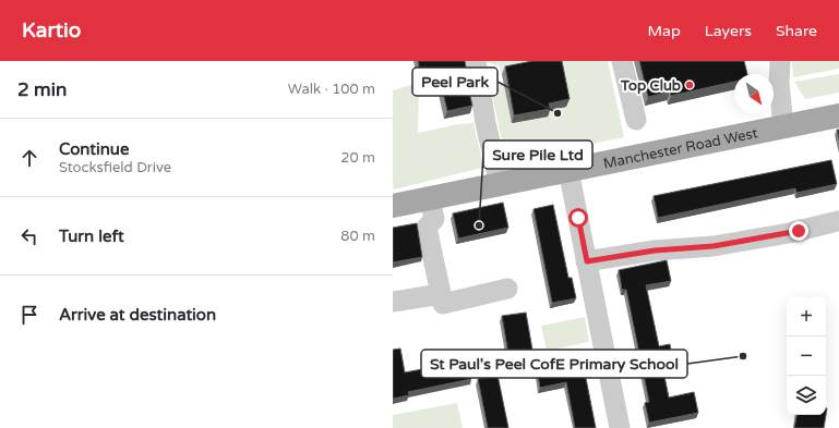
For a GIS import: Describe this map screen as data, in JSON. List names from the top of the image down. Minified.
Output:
{"streets":{"main road":["Manchester Road West"]},"places":["Top Club","Peel Park","Sure Pile Ltd","St Paul's Peel CofE Primary School"],"north":"bottom right","page":{"header":"Kartio","nav":["Map","Layers","Share"],"heading":["2 min","Walk · 100 m"],"list":[["Continue","Stocksfield Drive","20 m"],["Turn left","80 m"],"Arrive at destination"],"map_buttons":["+","−"]}}
